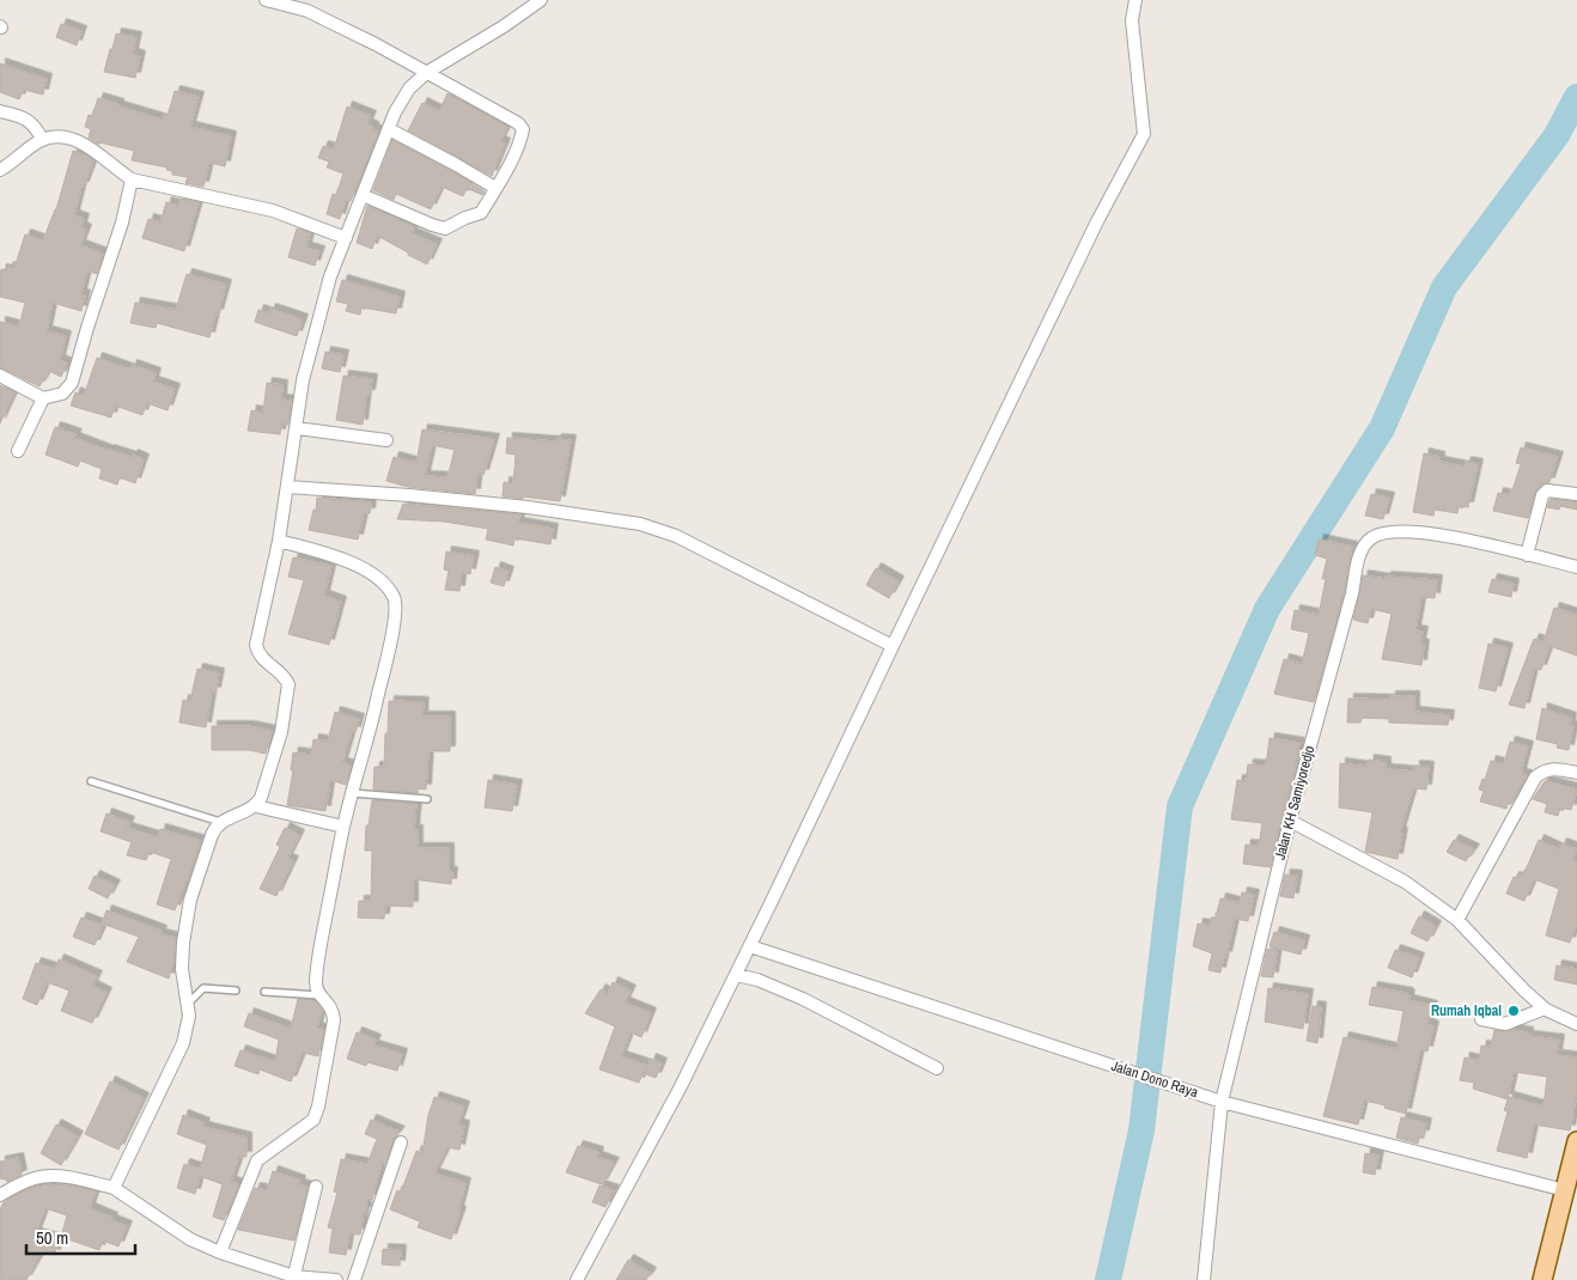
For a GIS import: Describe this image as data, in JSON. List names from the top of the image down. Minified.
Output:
{"streets":{"street":["Jalan KH Samiyoredjo","Jalan Dono Raya"]},"crossings":[["Jalan KH Samiyoredjo","Jalan Dono Raya"]],"places":["Rumah Iqbal"],"scale_bar":"50 m"}
